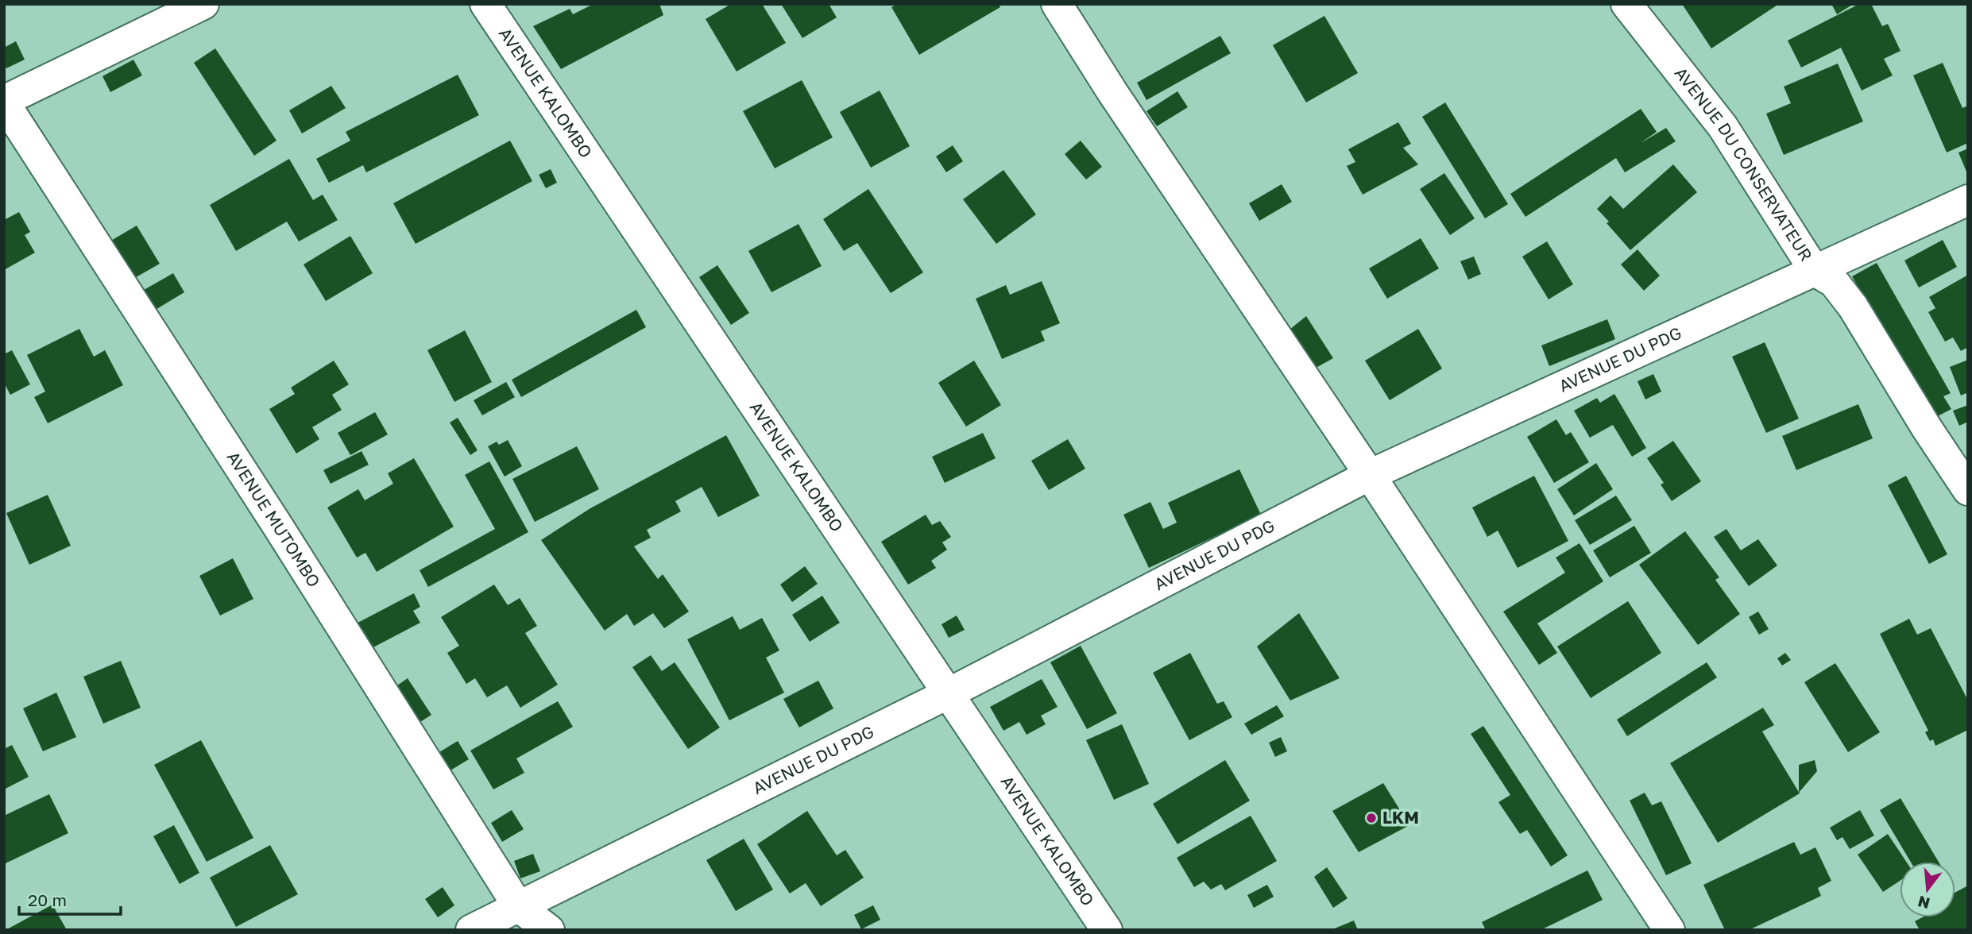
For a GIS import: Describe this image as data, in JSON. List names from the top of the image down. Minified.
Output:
{"streets":{"street":["AVENUE KALOMBO","AVENUE DU CONSERVATEUR","AVENUE DU PDG","AVENUE MUTOMBO"]},"crossings":[["AVENUE KALOMBO","AVENUE DU PDG"],["AVENUE DU CONSERVATEUR","AVENUE DU PDG"],["AVENUE DU PDG","AVENUE MUTOMBO"]],"places":["LKM"],"scale_bar":"20 m","north":"bottom"}
